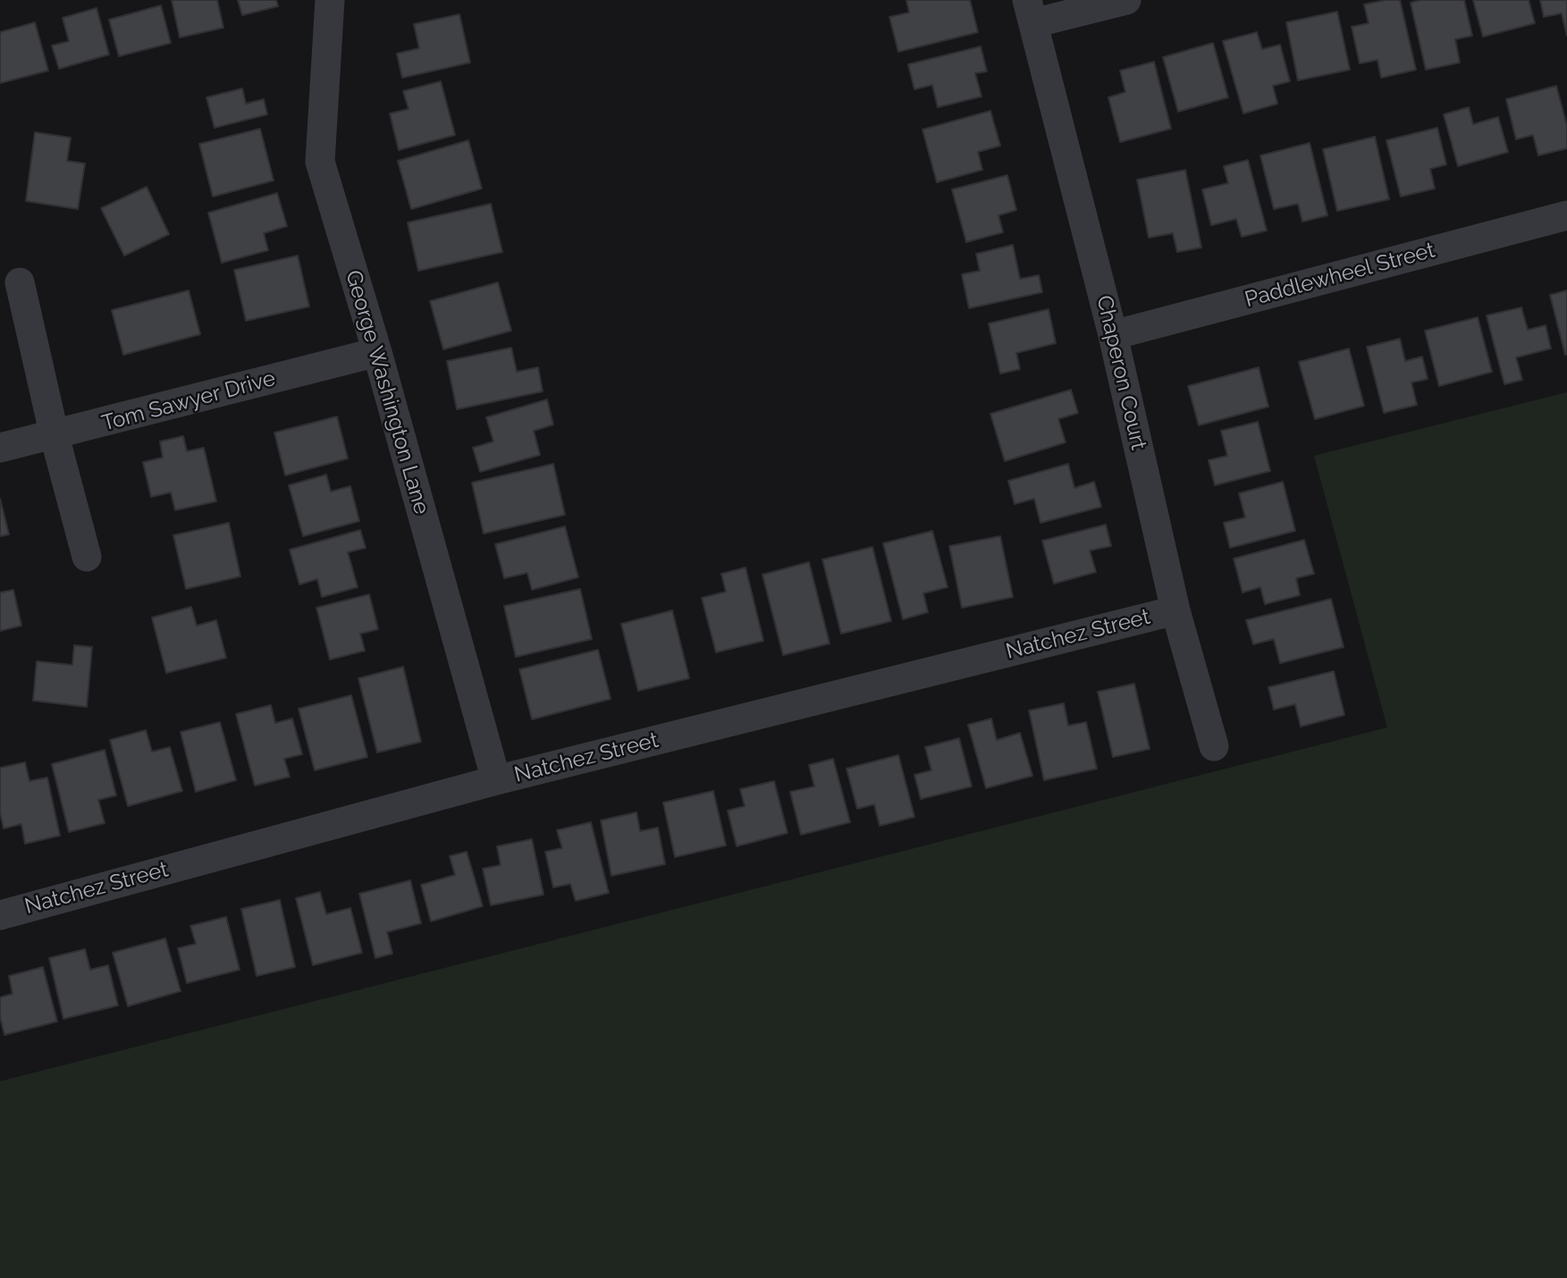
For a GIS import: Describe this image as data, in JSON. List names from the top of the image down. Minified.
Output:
{"streets":{"street":["Paddlewheel Street","Chaperon Court","George Washington Lane","Tom Sawyer Drive","Natchez Street"]},"crossings":[["Paddlewheel Street","Chaperon Court"],["Chaperon Court","Natchez Street"],["George Washington Lane","Tom Sawyer Drive"],["George Washington Lane","Natchez Street"]]}
